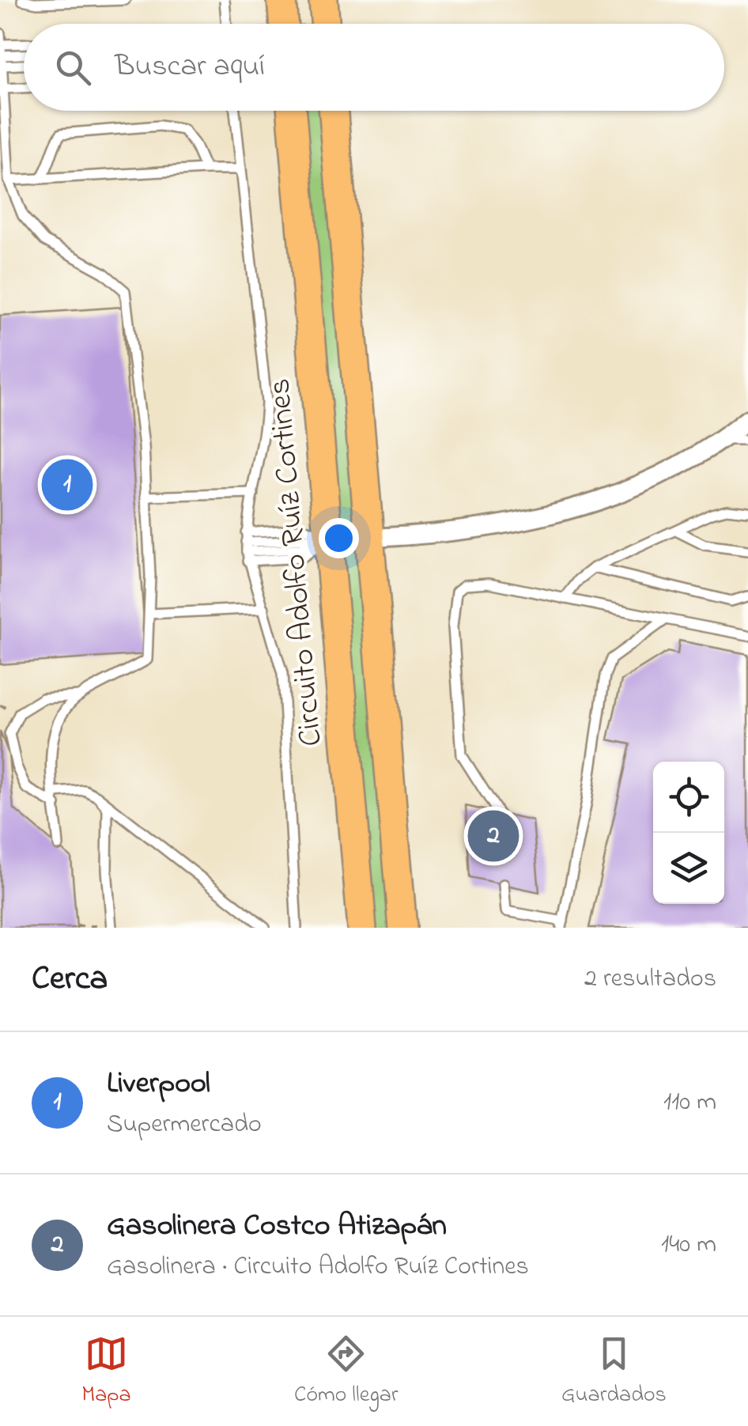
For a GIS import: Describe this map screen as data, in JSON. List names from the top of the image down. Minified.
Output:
{"streets":{"main road":["Circuito Adolfo Ruíz Cortines"]},"page":{"search":"Buscar aquí","pins":["1","2"],"heading":["Cerca","2 resultados"],"list":[{"mark":"1","name":"Liverpool","note":"Supermercado","value":"110 m"},{"mark":"2","name":"Gasolinera Costco Atizapán","note":"Gasolinera · Circuito Adolfo Ruíz Cortines","value":"140 m"}],"nav":["Mapa","Cómo llegar","Guardados"]}}
